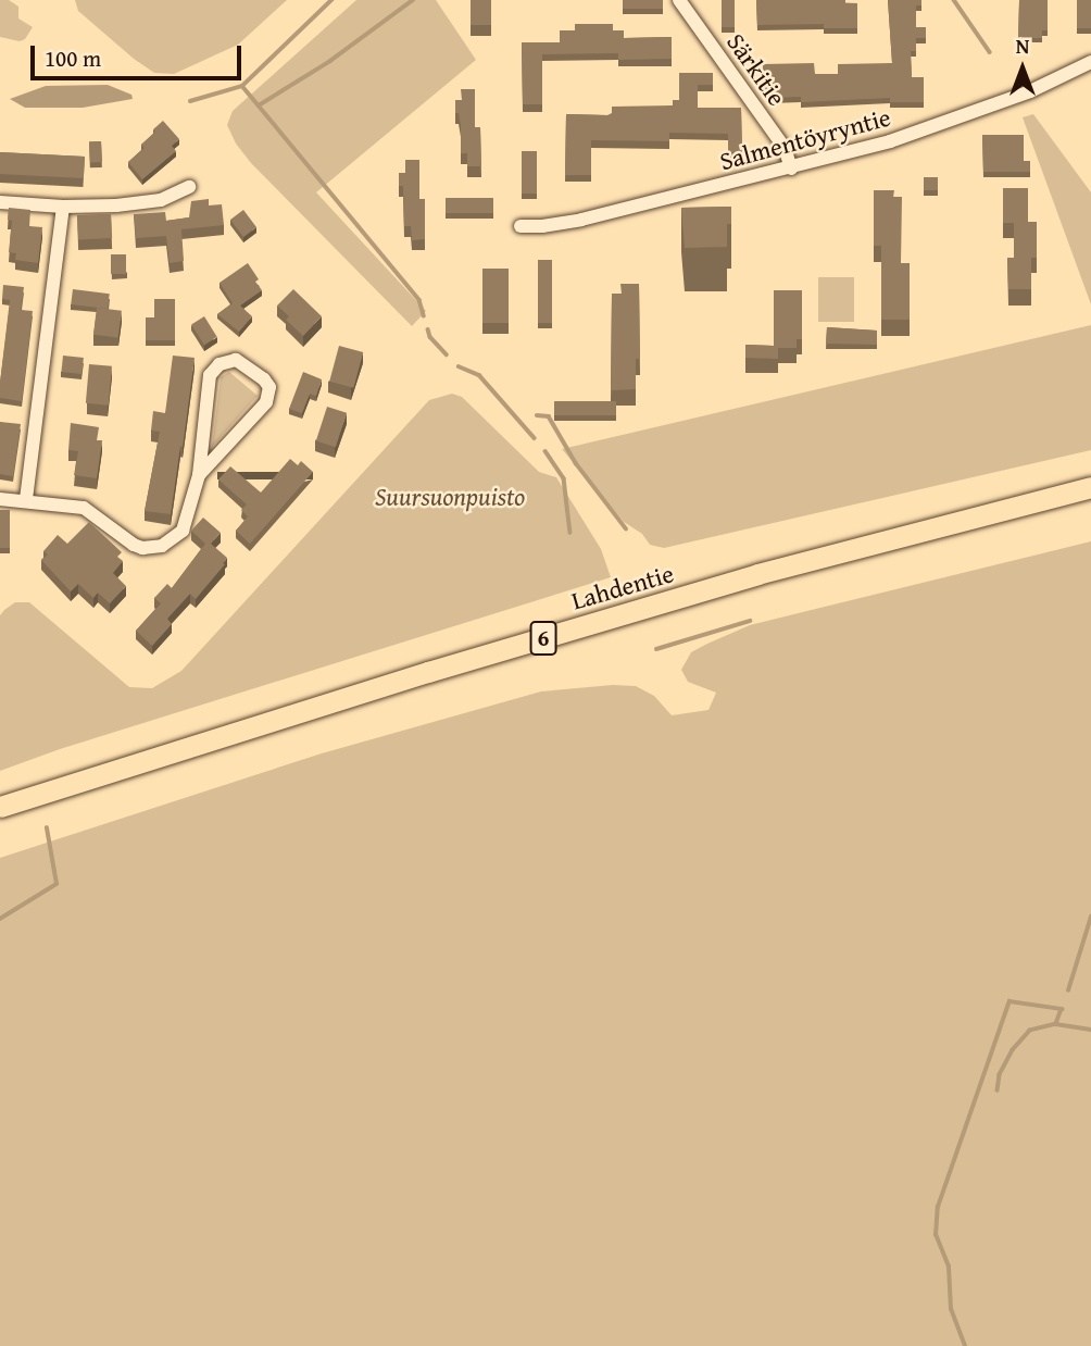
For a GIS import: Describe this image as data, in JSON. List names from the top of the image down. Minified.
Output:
{"streets":{"highway":["Lahdentie","6"],"street":["Särkitie","Salmentöyryntie"]},"crossings":[["Särkitie","Salmentöyryntie"]],"parks":["Suursuonpuisto"],"scale_bar":"100 m","north":"top"}
